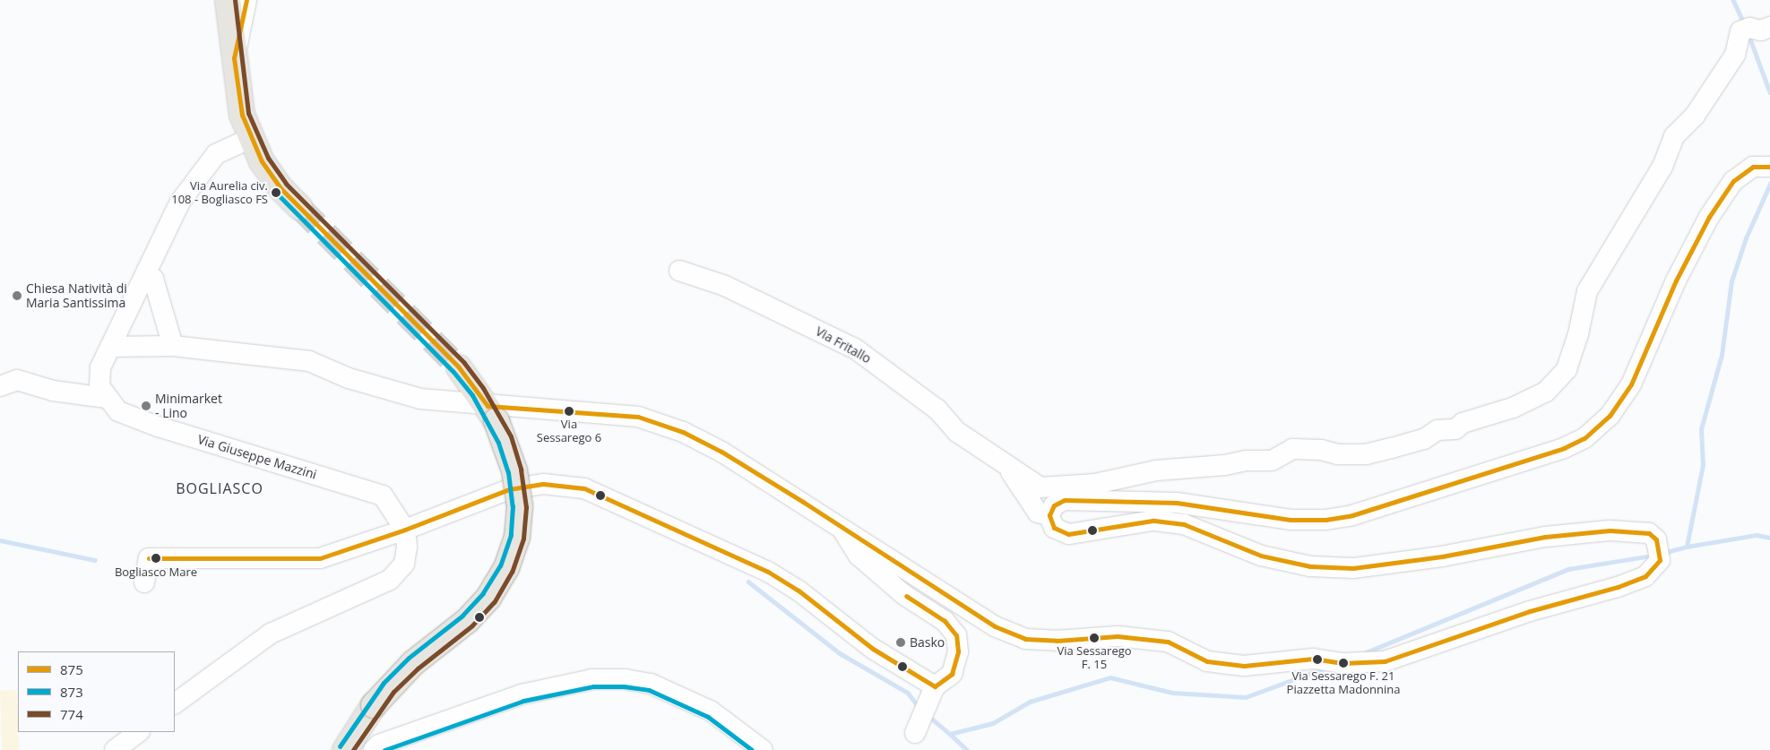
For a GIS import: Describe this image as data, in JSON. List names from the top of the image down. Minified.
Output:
{"streets":{"street":["Via Fritallo","Via Giuseppe Mazzini"]},"districts":["BOGLIASCO"],"places":["Via Aurelia civ. 108 - Bogliasco FS","Chiesa Natività di Maria Santissima","Minimarket - Lino","Via Sessarego 6","Bogliasco Mare","Via Sessarego F. 15","Basko","Via Sessarego F. 21 Piazzetta Madonnina"],"lines":["transit line 875","transit line 774","transit line 873"],"legend":["875","873","774"]}
